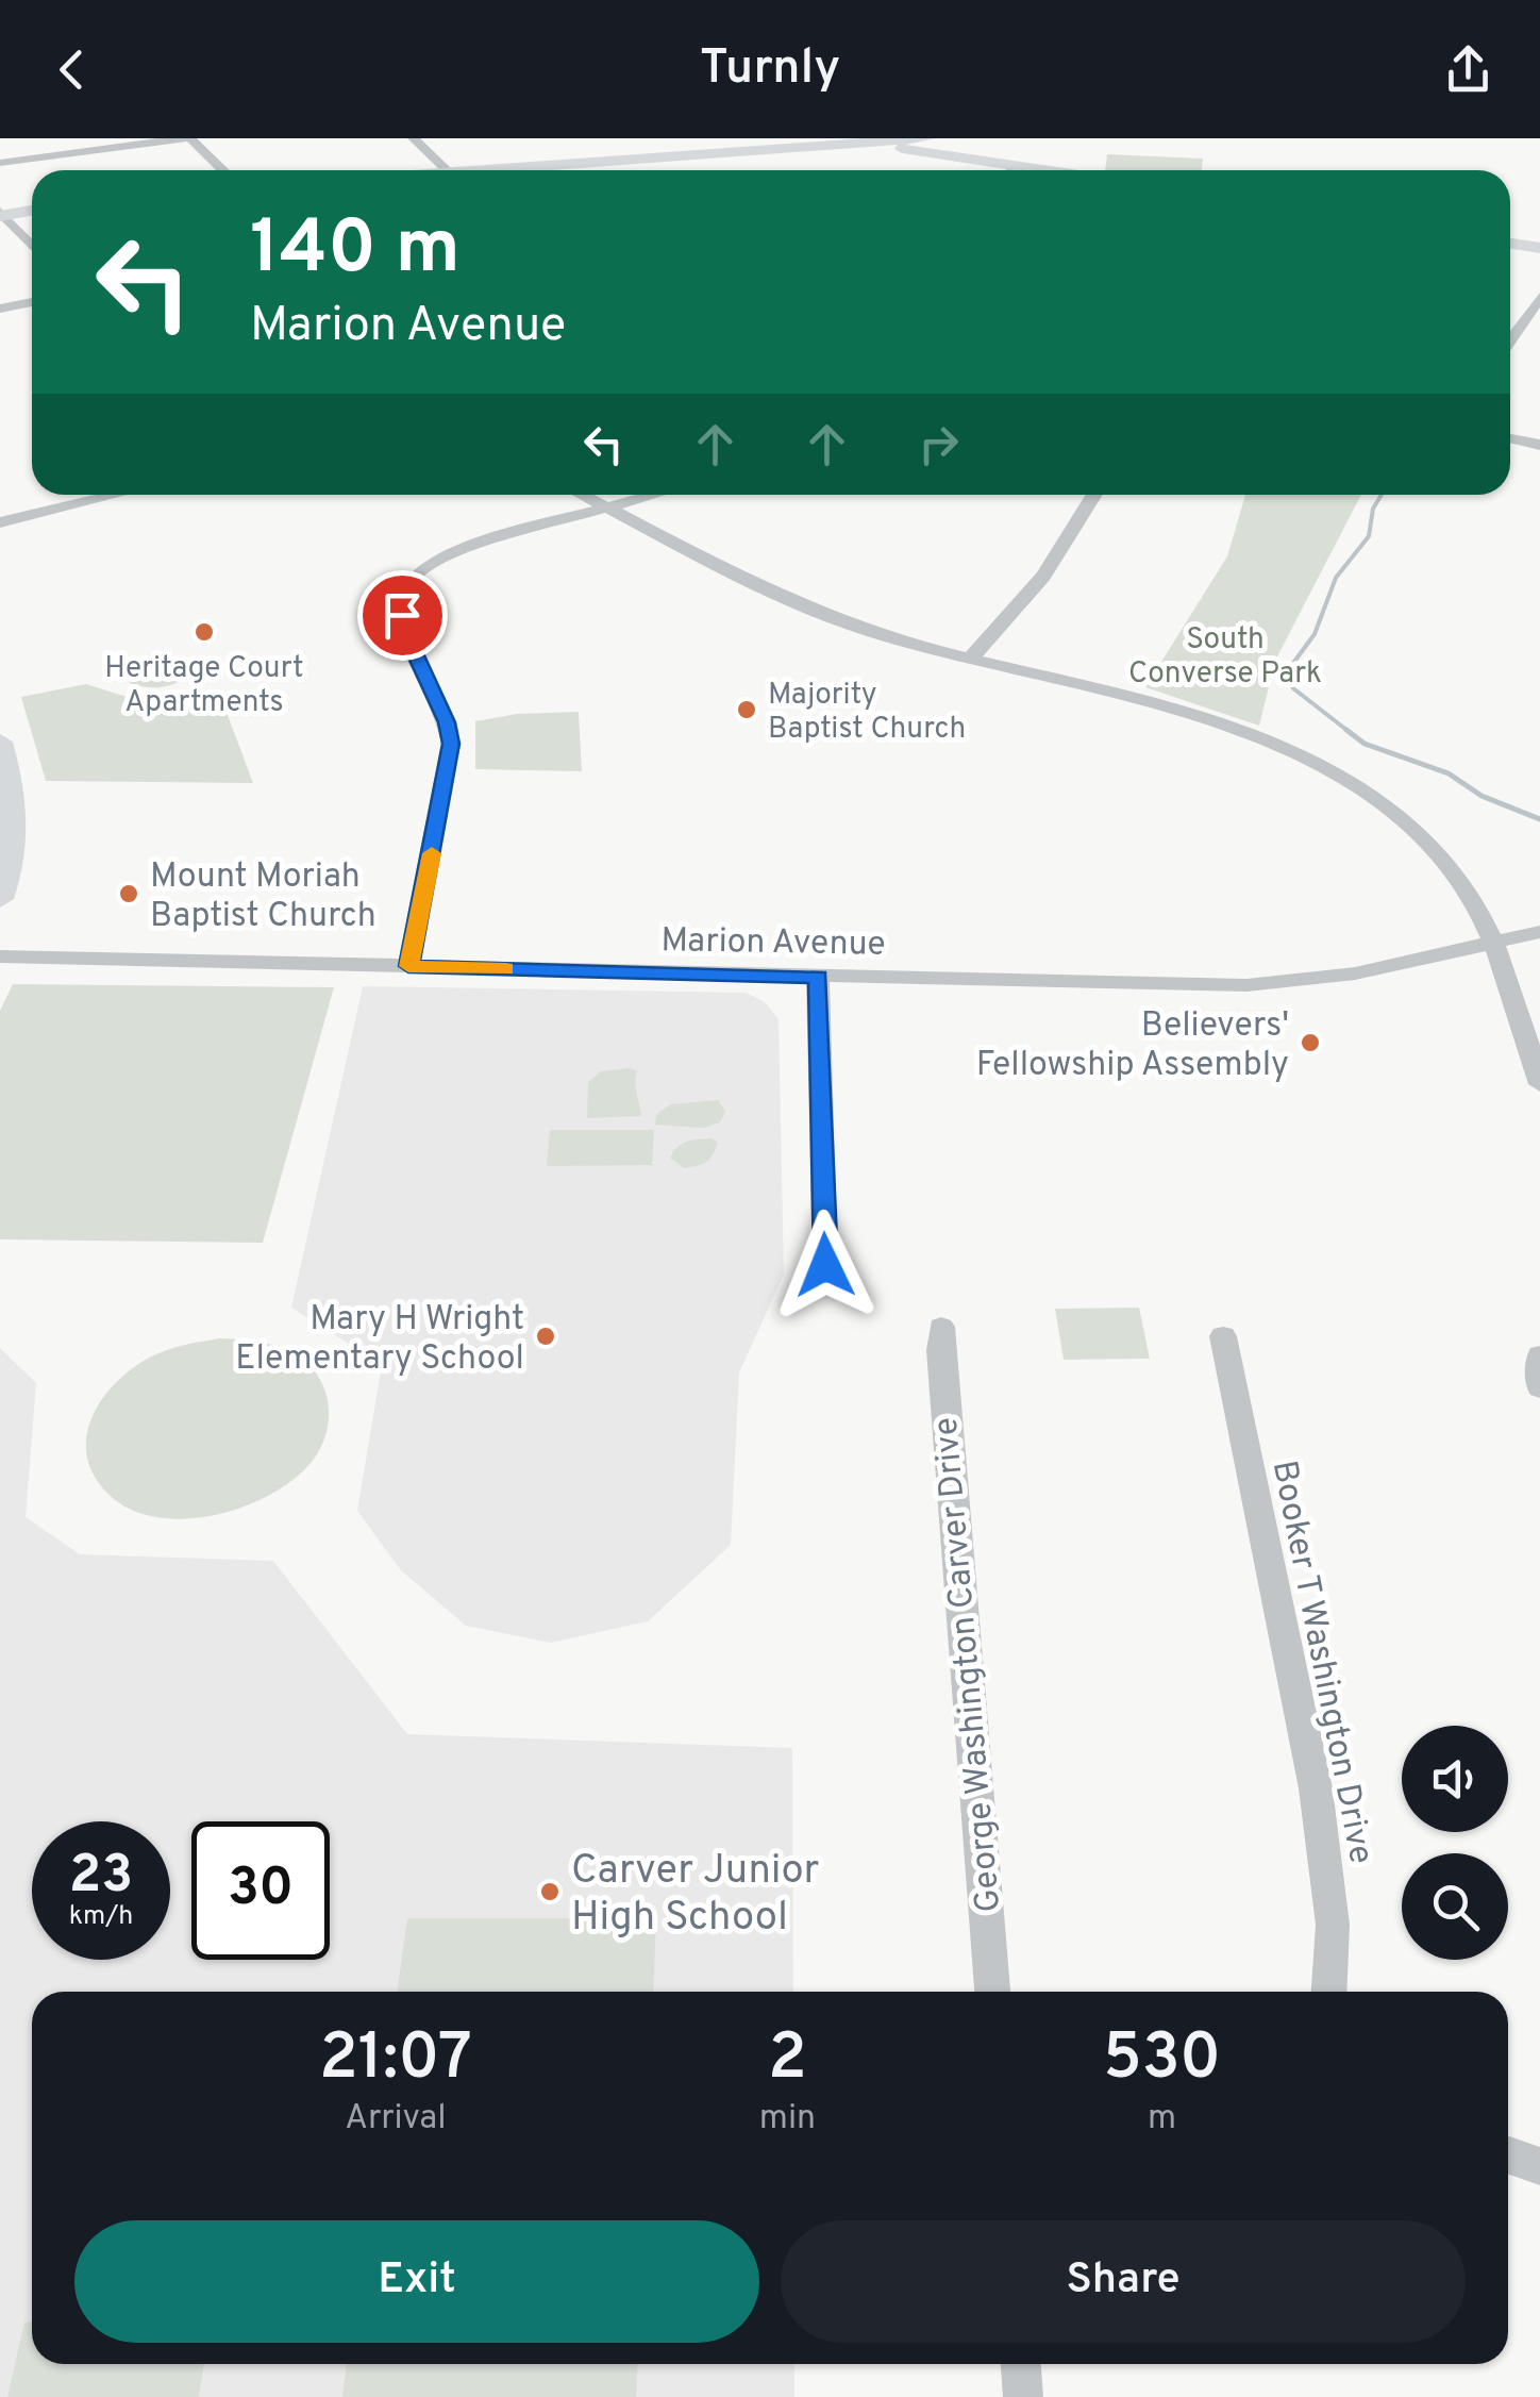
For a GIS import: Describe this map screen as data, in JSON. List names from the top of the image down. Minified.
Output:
{"streets":{"street":["Marion Avenue","Booker T Washington Drive","George Washington Carver Drive"]},"parks":["South Converse Park"],"places":["Heritage Court Apartments","Majority Baptist Church","Mount Moriah Baptist Church","Believers' Fellowship Assembly","Mary H Wright Elementary School","Carver Junior High School"],"page":{"header":"Turnly","turn":["140 m","Marion Avenue"],"speed":"23 km/h","limit":"30","eta":["21:07","Arrival","2","min","530","m"],"buttons":["Exit","Share"]}}
